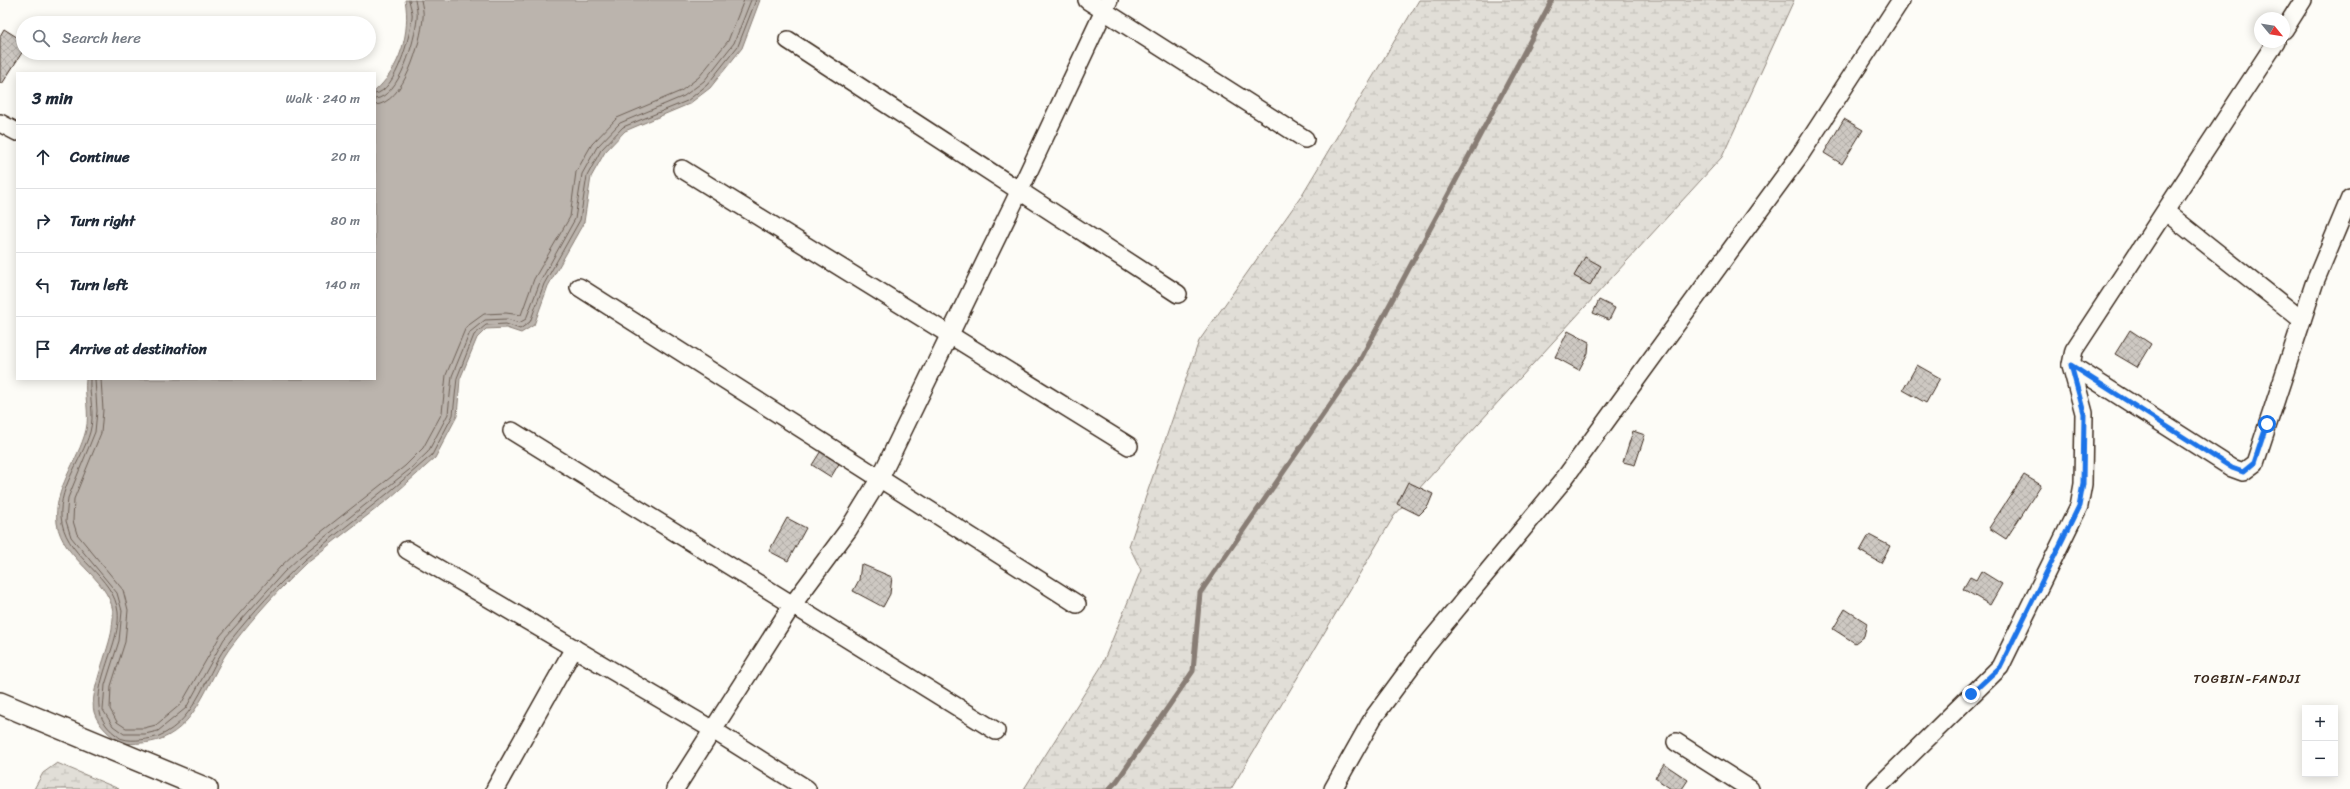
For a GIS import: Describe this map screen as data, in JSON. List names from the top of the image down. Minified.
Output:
{"districts":["TOGBIN-FANDJI"],"north":"bottom right","page":{"search":"Search here","heading":["3 min","Walk · 240 m"],"list":[["Continue","20 m"],["Turn right","80 m"],["Turn left","140 m"],"Arrive at destination"],"map_buttons":["+","−"]}}
